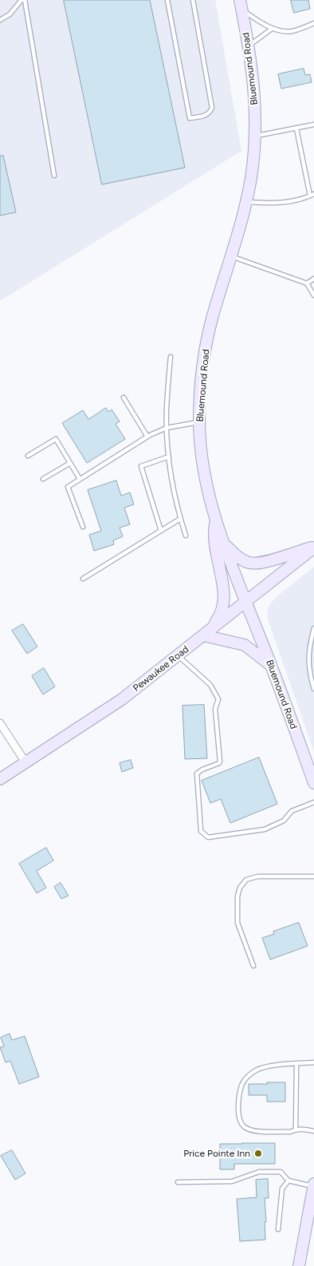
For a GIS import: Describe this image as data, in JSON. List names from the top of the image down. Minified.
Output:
{"streets":{"main road":["Bluemound Road","Pewaukee Road"]},"crossings":[["Bluemound Road","Pewaukee Road"]],"places":["Price Pointe Inn"]}
